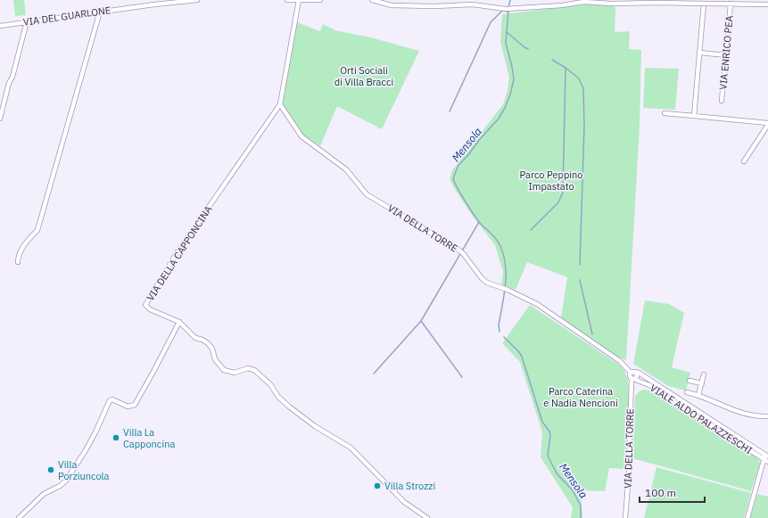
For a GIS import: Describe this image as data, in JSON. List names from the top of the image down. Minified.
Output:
{"streets":{"street":["VIA DEL GUARLONE","VIA ENRICO PEA","VIA DELLA TORRE","VIA DELLA CAPPONCINA","VIALE ALDO PALAZZESCHI"]},"crossings":[["VIA DELLA TORRE","VIA DELLA CAPPONCINA"],["VIA DELLA TORRE","VIALE ALDO PALAZZESCHI"]],"water":["Mensola"],"parks":["Orti Sociali di Villa Bracci","Parco Peppino Impastato","Parco Caterina e Nadia Nencioni"],"places":["Villa La Capponcina","Villa Porziuncola","Villa Strozzi"],"scale_bar":"100 m"}
